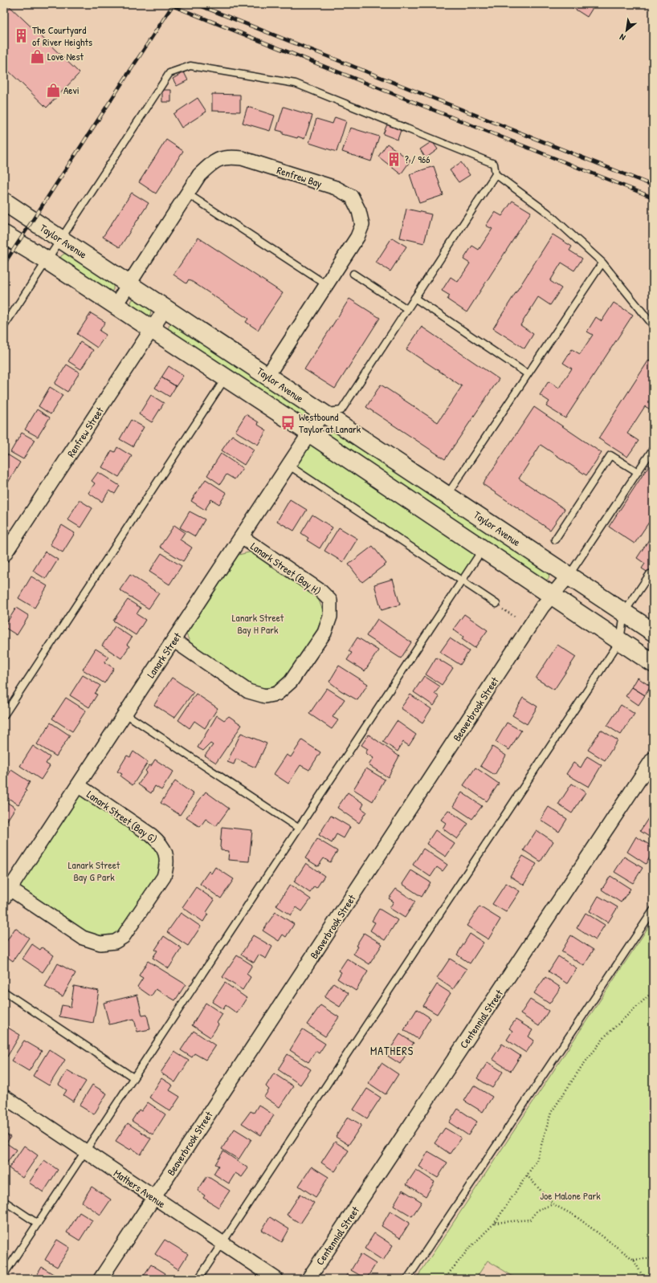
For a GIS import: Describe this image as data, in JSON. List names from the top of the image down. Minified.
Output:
{"streets":{"main road":["Taylor Avenue"],"street":["Renfrew Bay","Renfrew Street","Lanark Street (Bay H)","Lanark Street","Beaverbrook Street","Lanark Street (Bay G)","Centennial Street","Mathers Avenue"]},"crossings":[["Renfrew Bay","Taylor Avenue"],["Taylor Avenue","Renfrew Street"],["Taylor Avenue","Lanark Street"],["Taylor Avenue","Beaverbrook Street"],["Lanark Street (Bay H)","Lanark Street"],["Lanark Street","Lanark Street (Bay G)"],["Beaverbrook Street","Mathers Avenue"]],"districts":["MATHERS"],"parks":["Lanark Street Bay H Park","Lanark Street Bay G Park","Joe Malone Park"],"places":{"building":["The Courtyard of River Heights","? / 966"],"shop":["Love Nest","Aevi"],"bus stop":["Westbound Taylor at Lanark"]},"north":"bottom left"}
